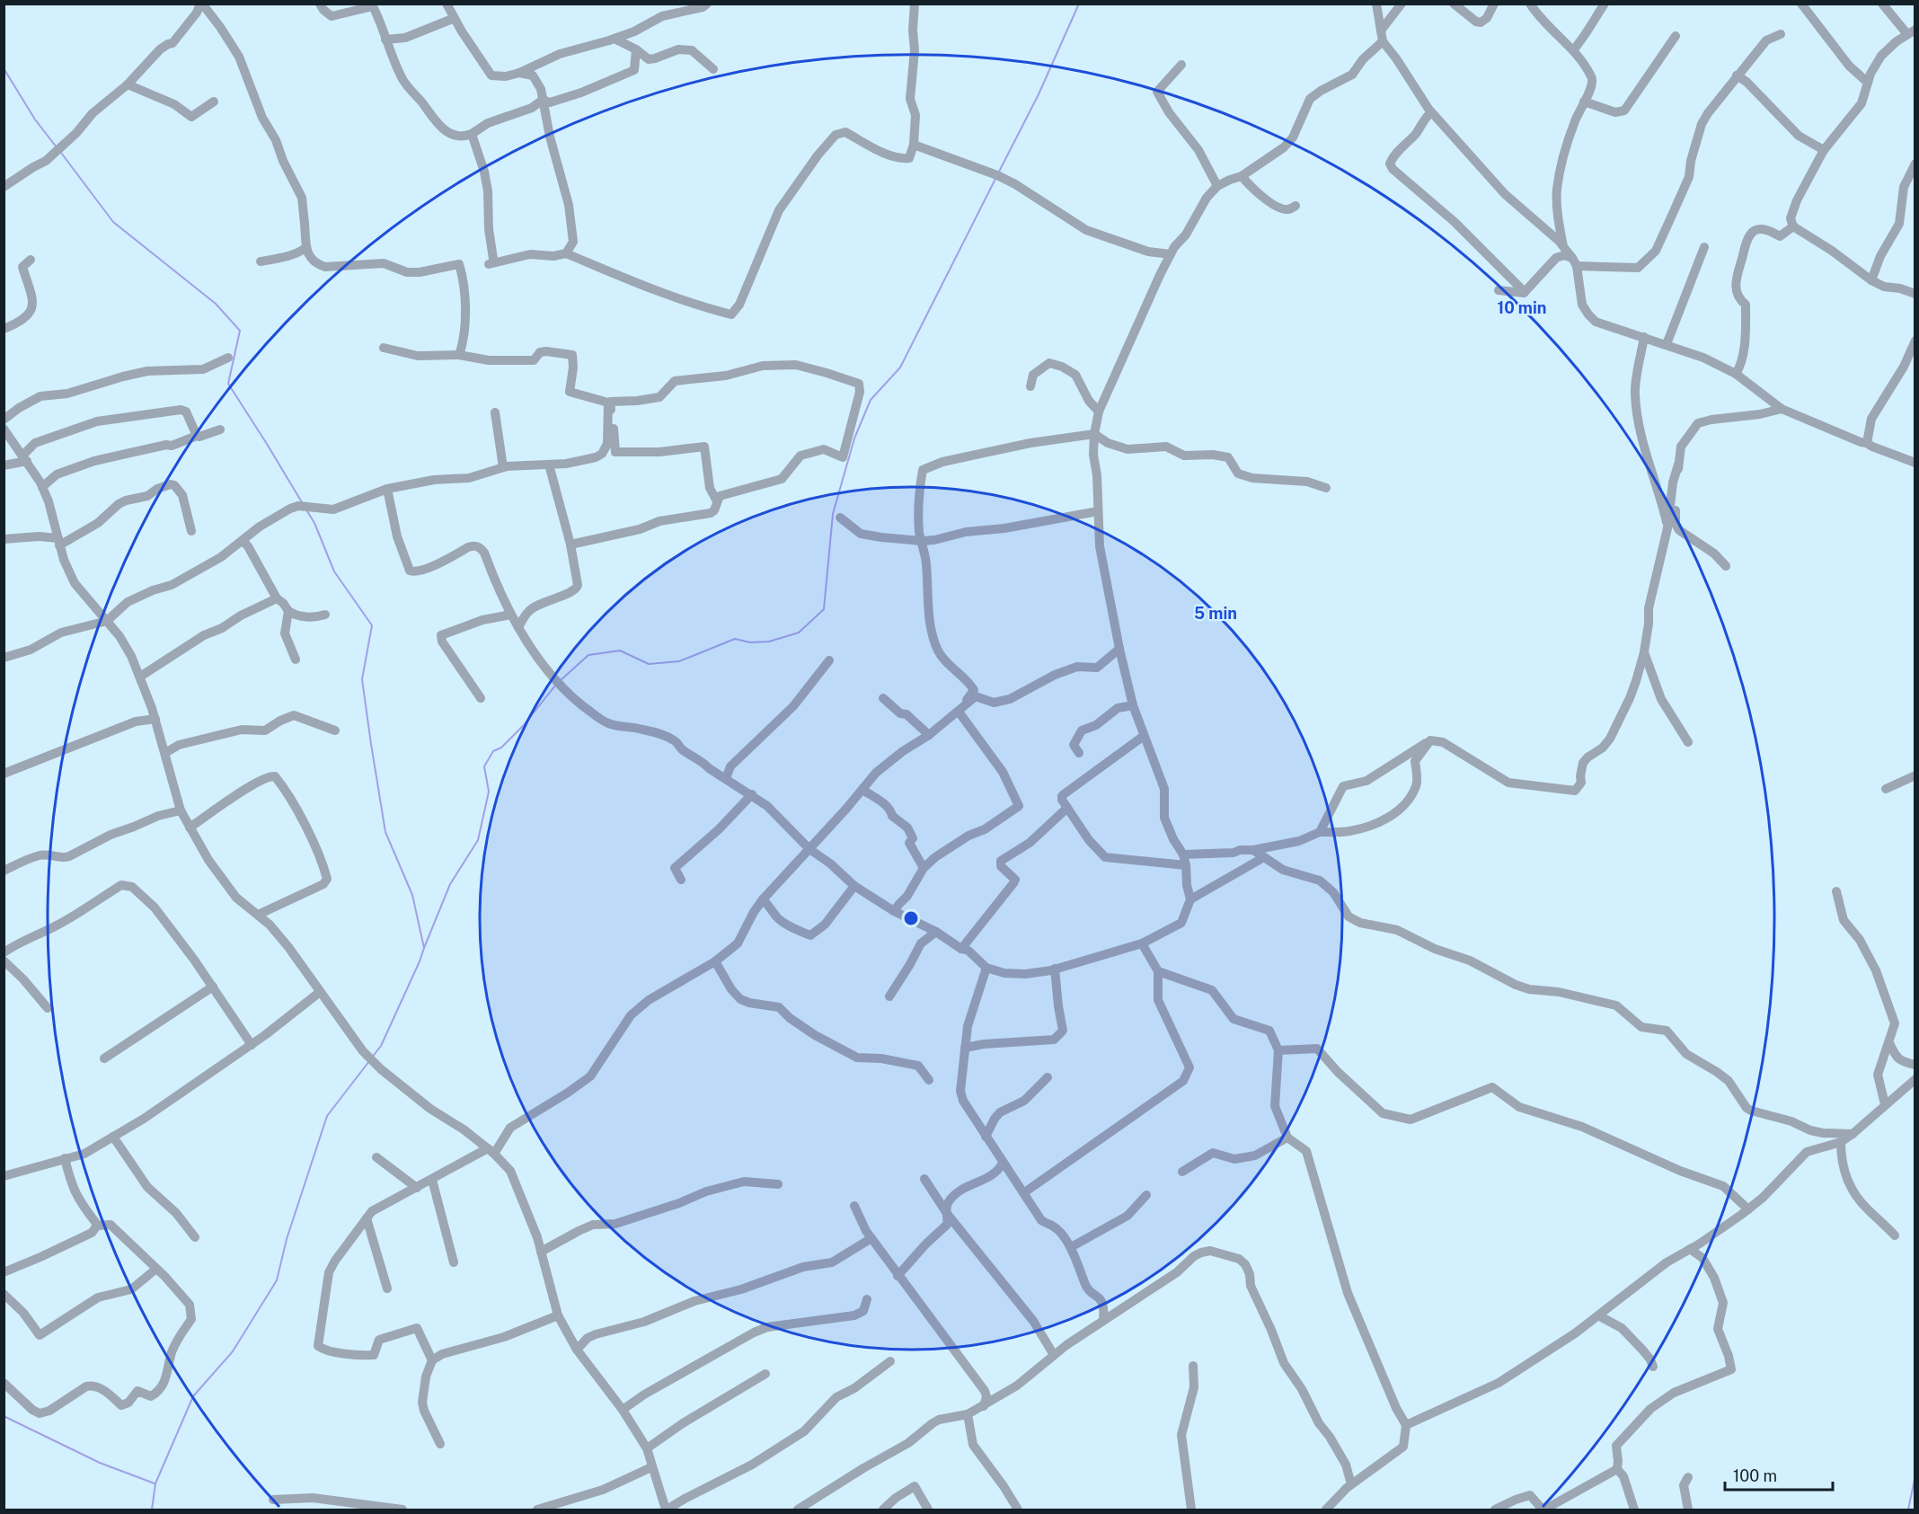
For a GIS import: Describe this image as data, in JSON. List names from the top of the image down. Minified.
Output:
{"scale_bar":"100 m","rings":["10 min","5 min"]}
